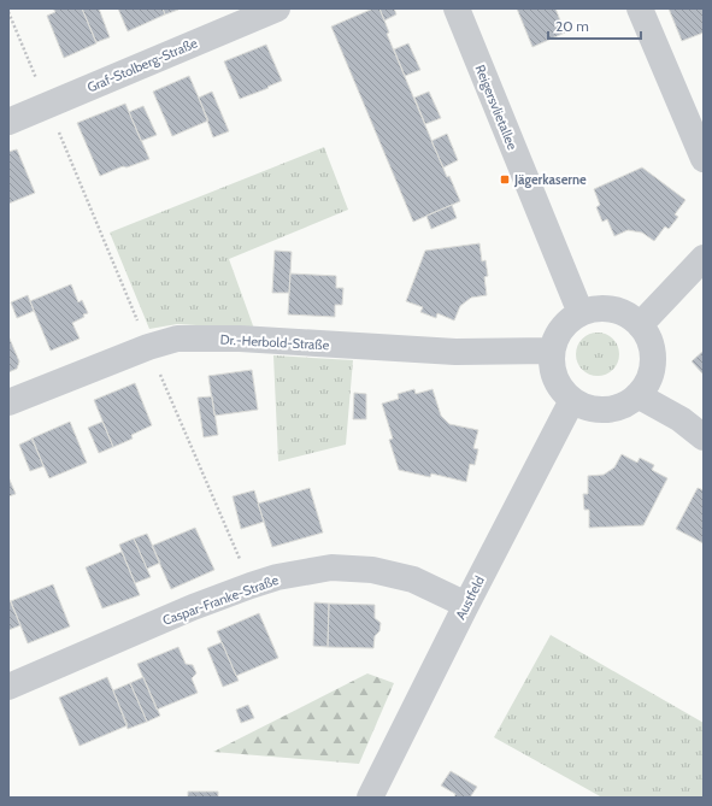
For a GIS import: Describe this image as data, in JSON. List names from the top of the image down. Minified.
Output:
{"streets":{"street":["Graf-Stolberg-Straße","Reigersvlietallee","Dr.-Herbold-Straße","Austfeld","Caspar-Franke-Straße"]},"crossings":[["Reigersvlietallee","Dr.-Herbold-Straße"],["Reigersvlietallee","Austfeld"],["Dr.-Herbold-Straße","Austfeld"],["Austfeld","Caspar-Franke-Straße"]],"places":{"transit":["Jägerkaserne"]},"scale_bar":"20 m"}
